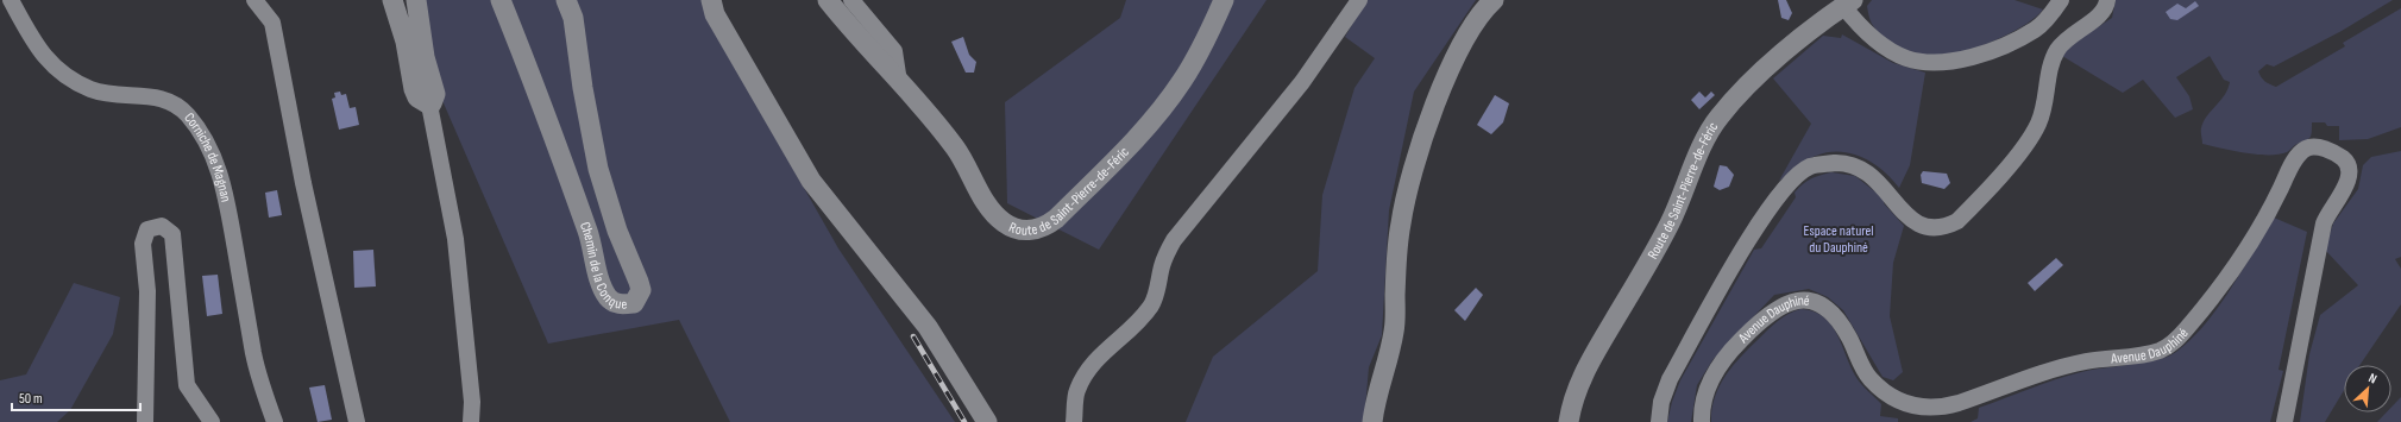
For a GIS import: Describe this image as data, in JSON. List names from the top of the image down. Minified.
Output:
{"streets":{"street":["Corniche de Magnan","Route de Saint-Pierre-de-Féric","Chemin de la Conque","Avenue Dauphiné"]},"parks":["Espace naturel du Dauphiné"],"scale_bar":"50 m","north":"top right"}
